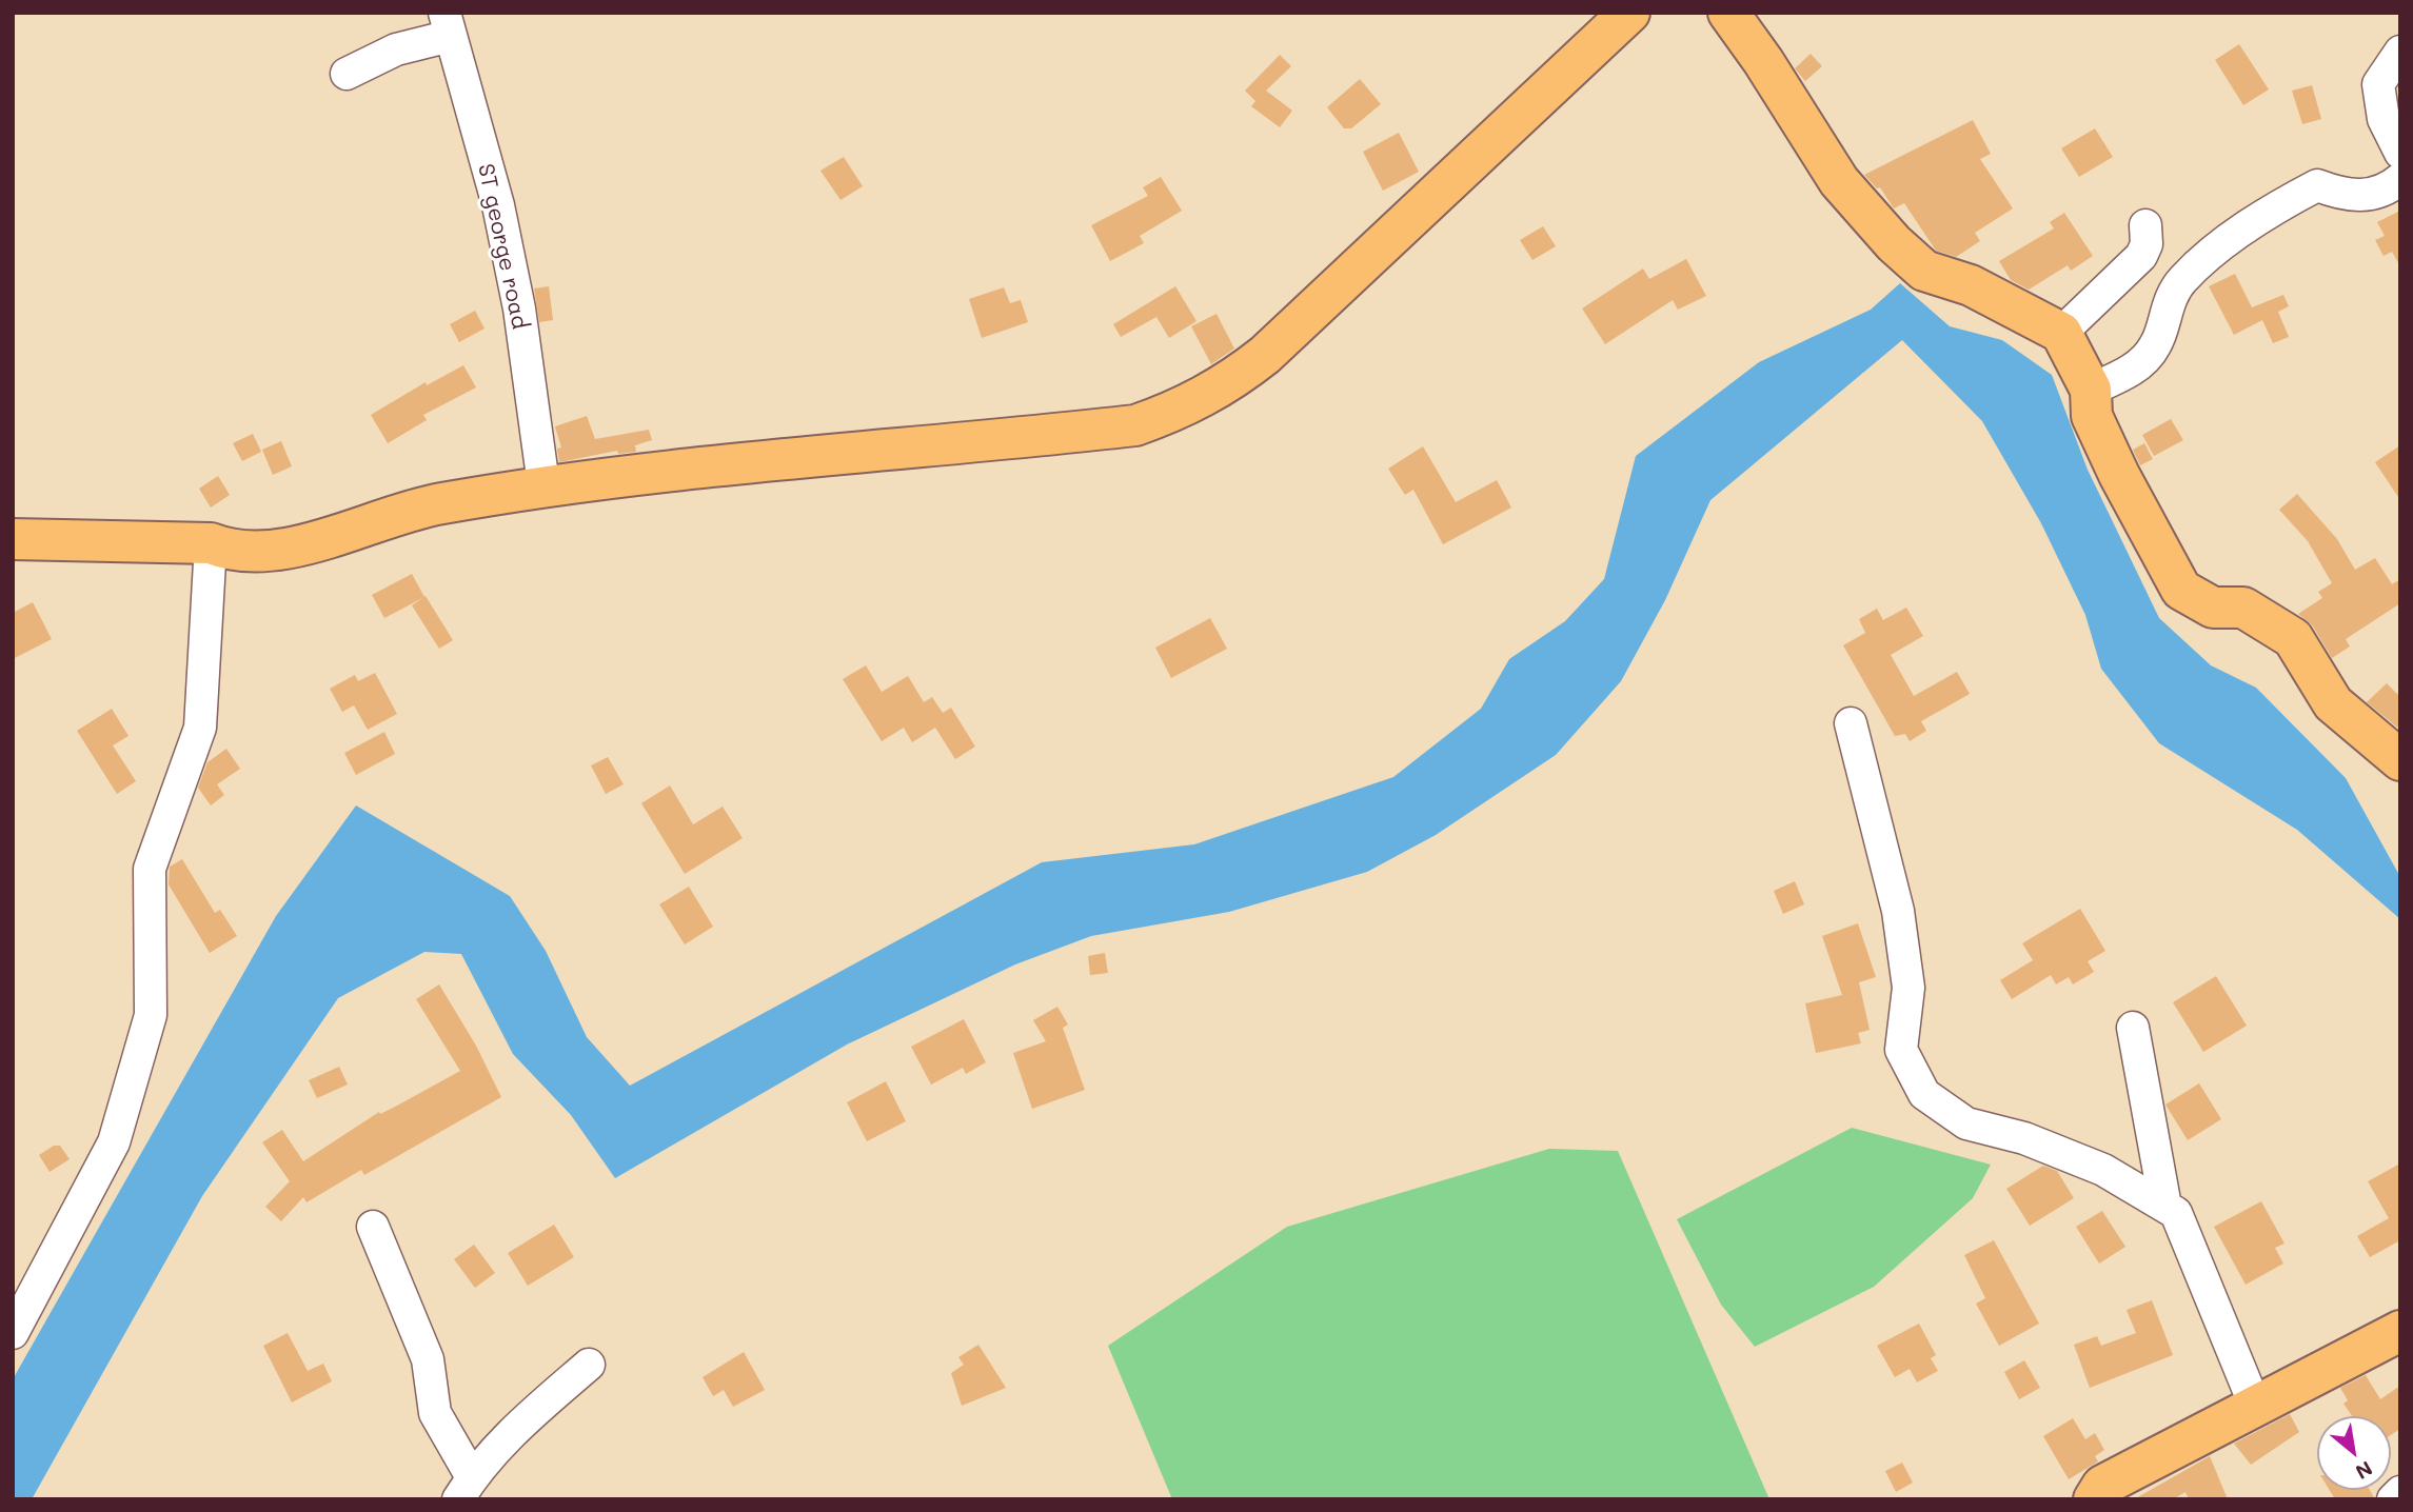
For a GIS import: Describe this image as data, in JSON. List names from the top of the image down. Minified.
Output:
{"streets":{"street":["ST george road"]},"north":"bottom right"}
